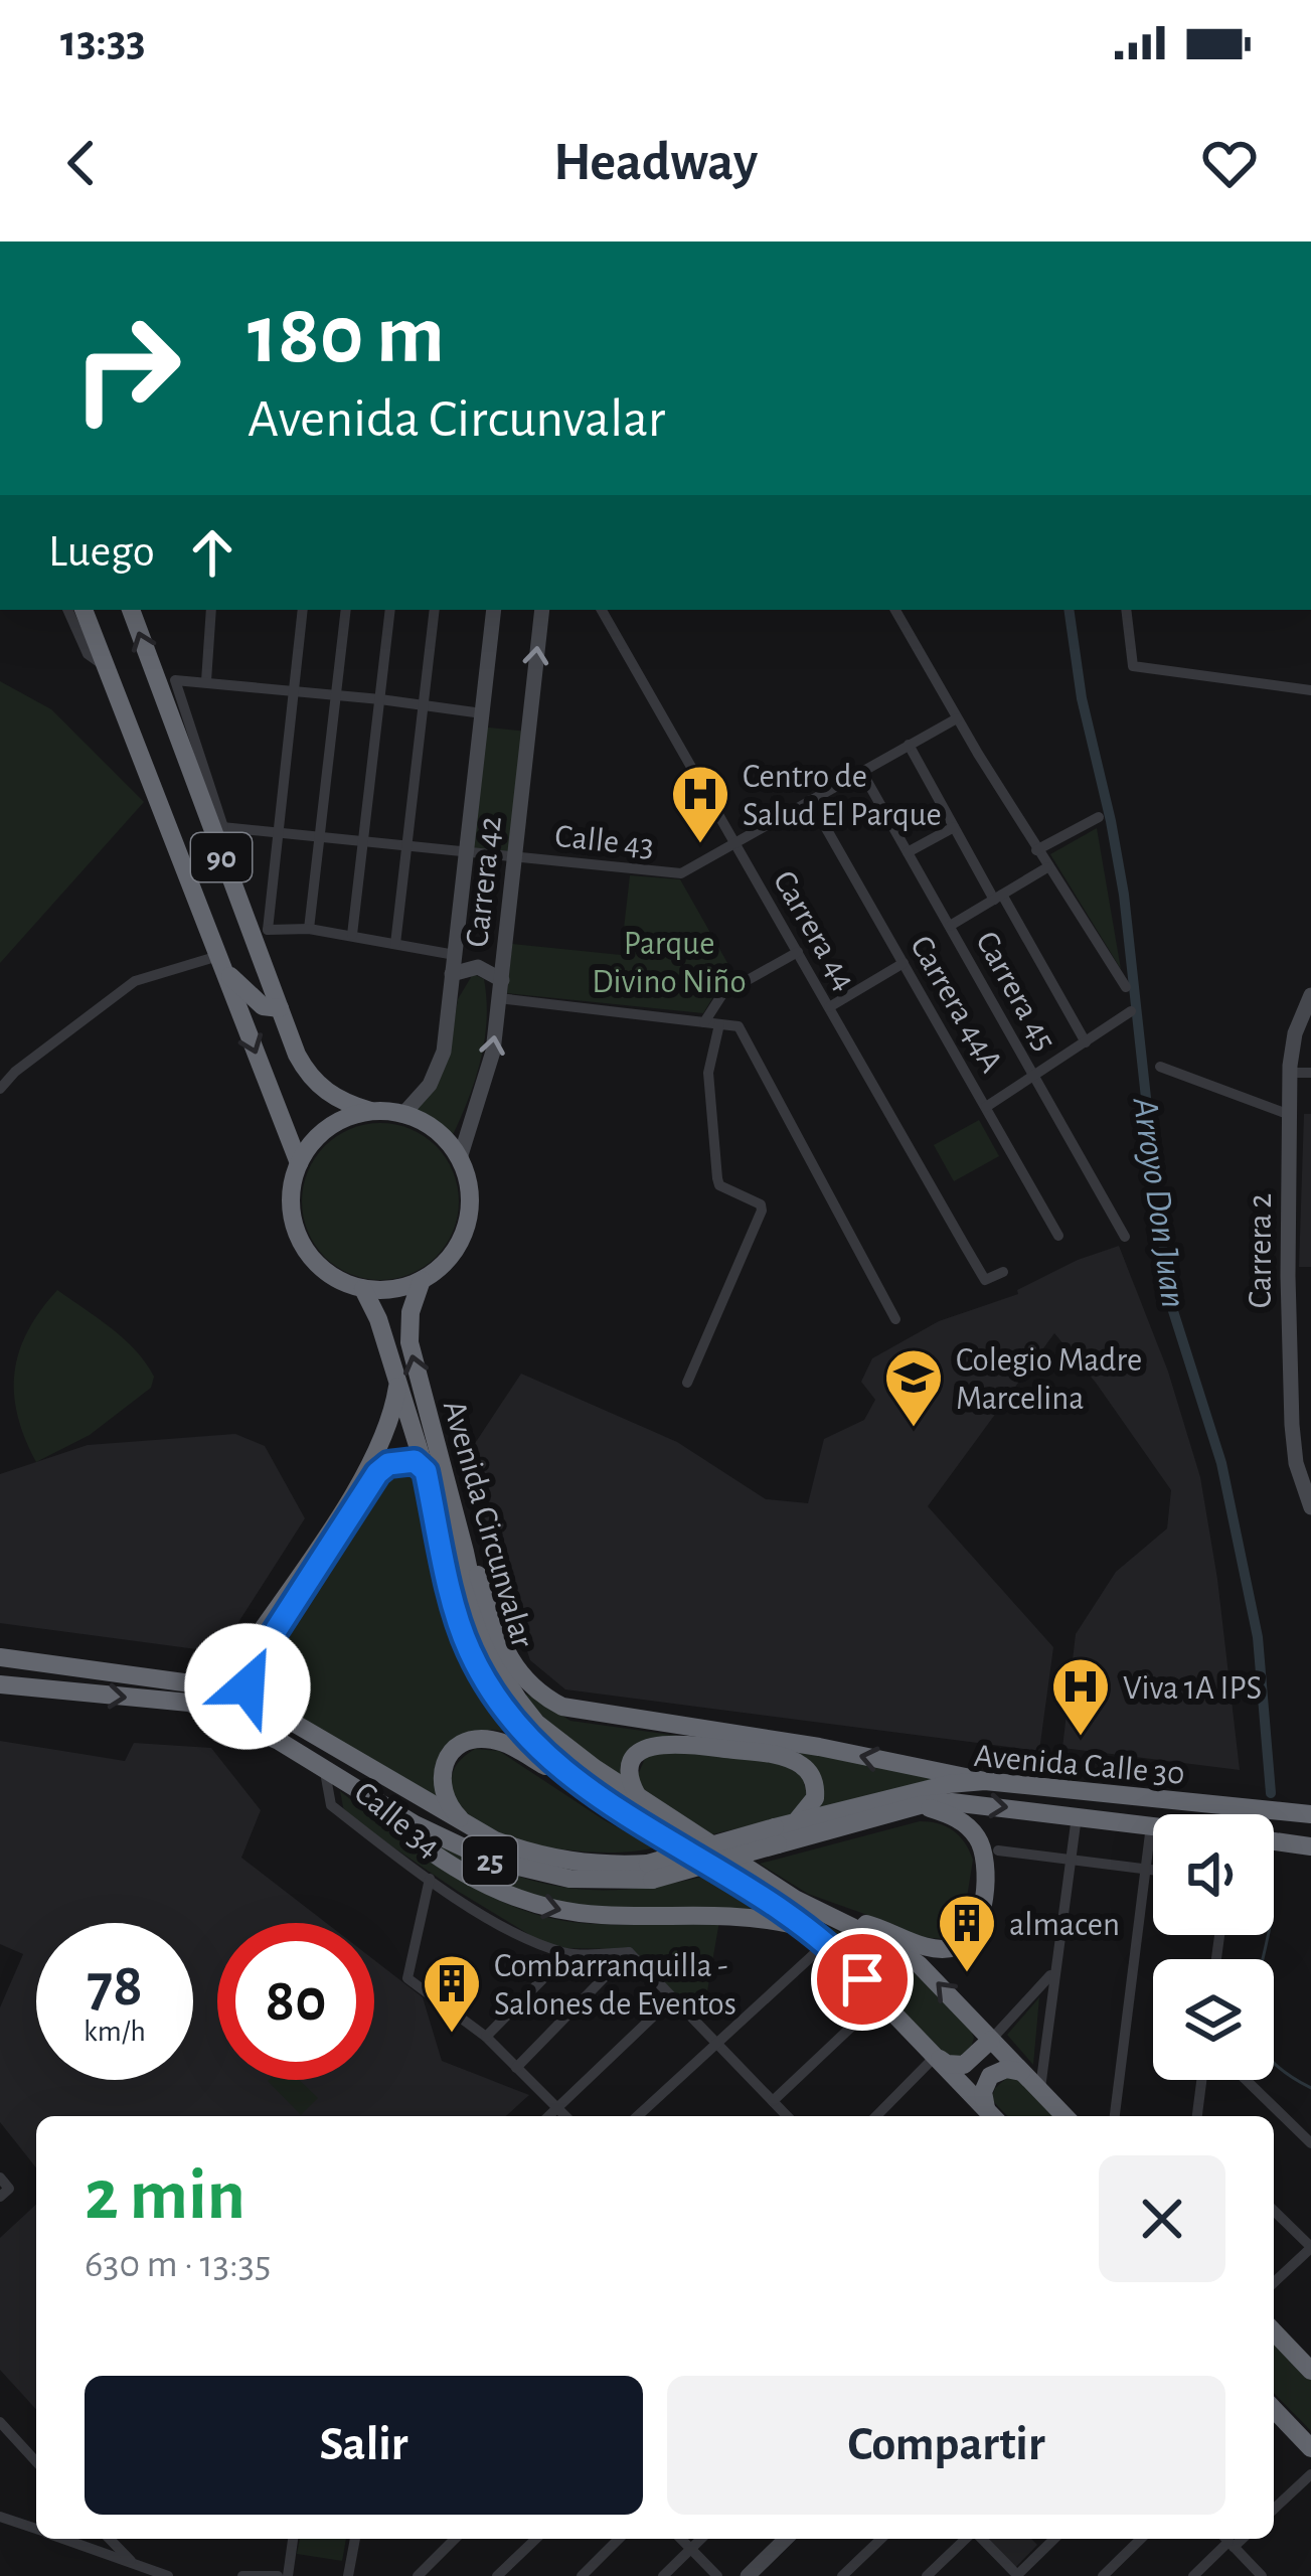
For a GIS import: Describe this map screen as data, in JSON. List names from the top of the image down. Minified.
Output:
{"streets":{"highway":["90","Avenida Circunvalar","Avenida Calle 30","25"],"street":["Calle 43","Carrera 42","Carrera 44","Carrera 45","Carrera 44A","Carrera 2","Calle 34"]},"crossings":[["Calle 43","90"],["Calle 43","Carrera 42"],["Calle 43","Carrera 44"],["Calle 43","Carrera 45"],["Calle 43","Carrera 44A"],["90","Carrera 42"],["90","Avenida Circunvalar"],["Carrera 42","Avenida Circunvalar"],["Avenida Calle 30","25"],["Calle 34","25"]],"water":["Arroyo Don Juan"],"parks":["Parque Divino Niño"],"places":{"hospital":["Centro de Salud El Parque","Viva 1A IPS"],"school or university":["Colegio Madre Marcelina"],"building":["almacen","Combarranquilla - Salones de Eventos"]},"page":{"status":"13:33","header":"Headway","turn":["180 m","Avenida Circunvalar"],"then":"Luego","speed":"78 km/h","limit":"80","heading":["2 min","630 m · 13:35"],"buttons":["Salir","Compartir"]}}
